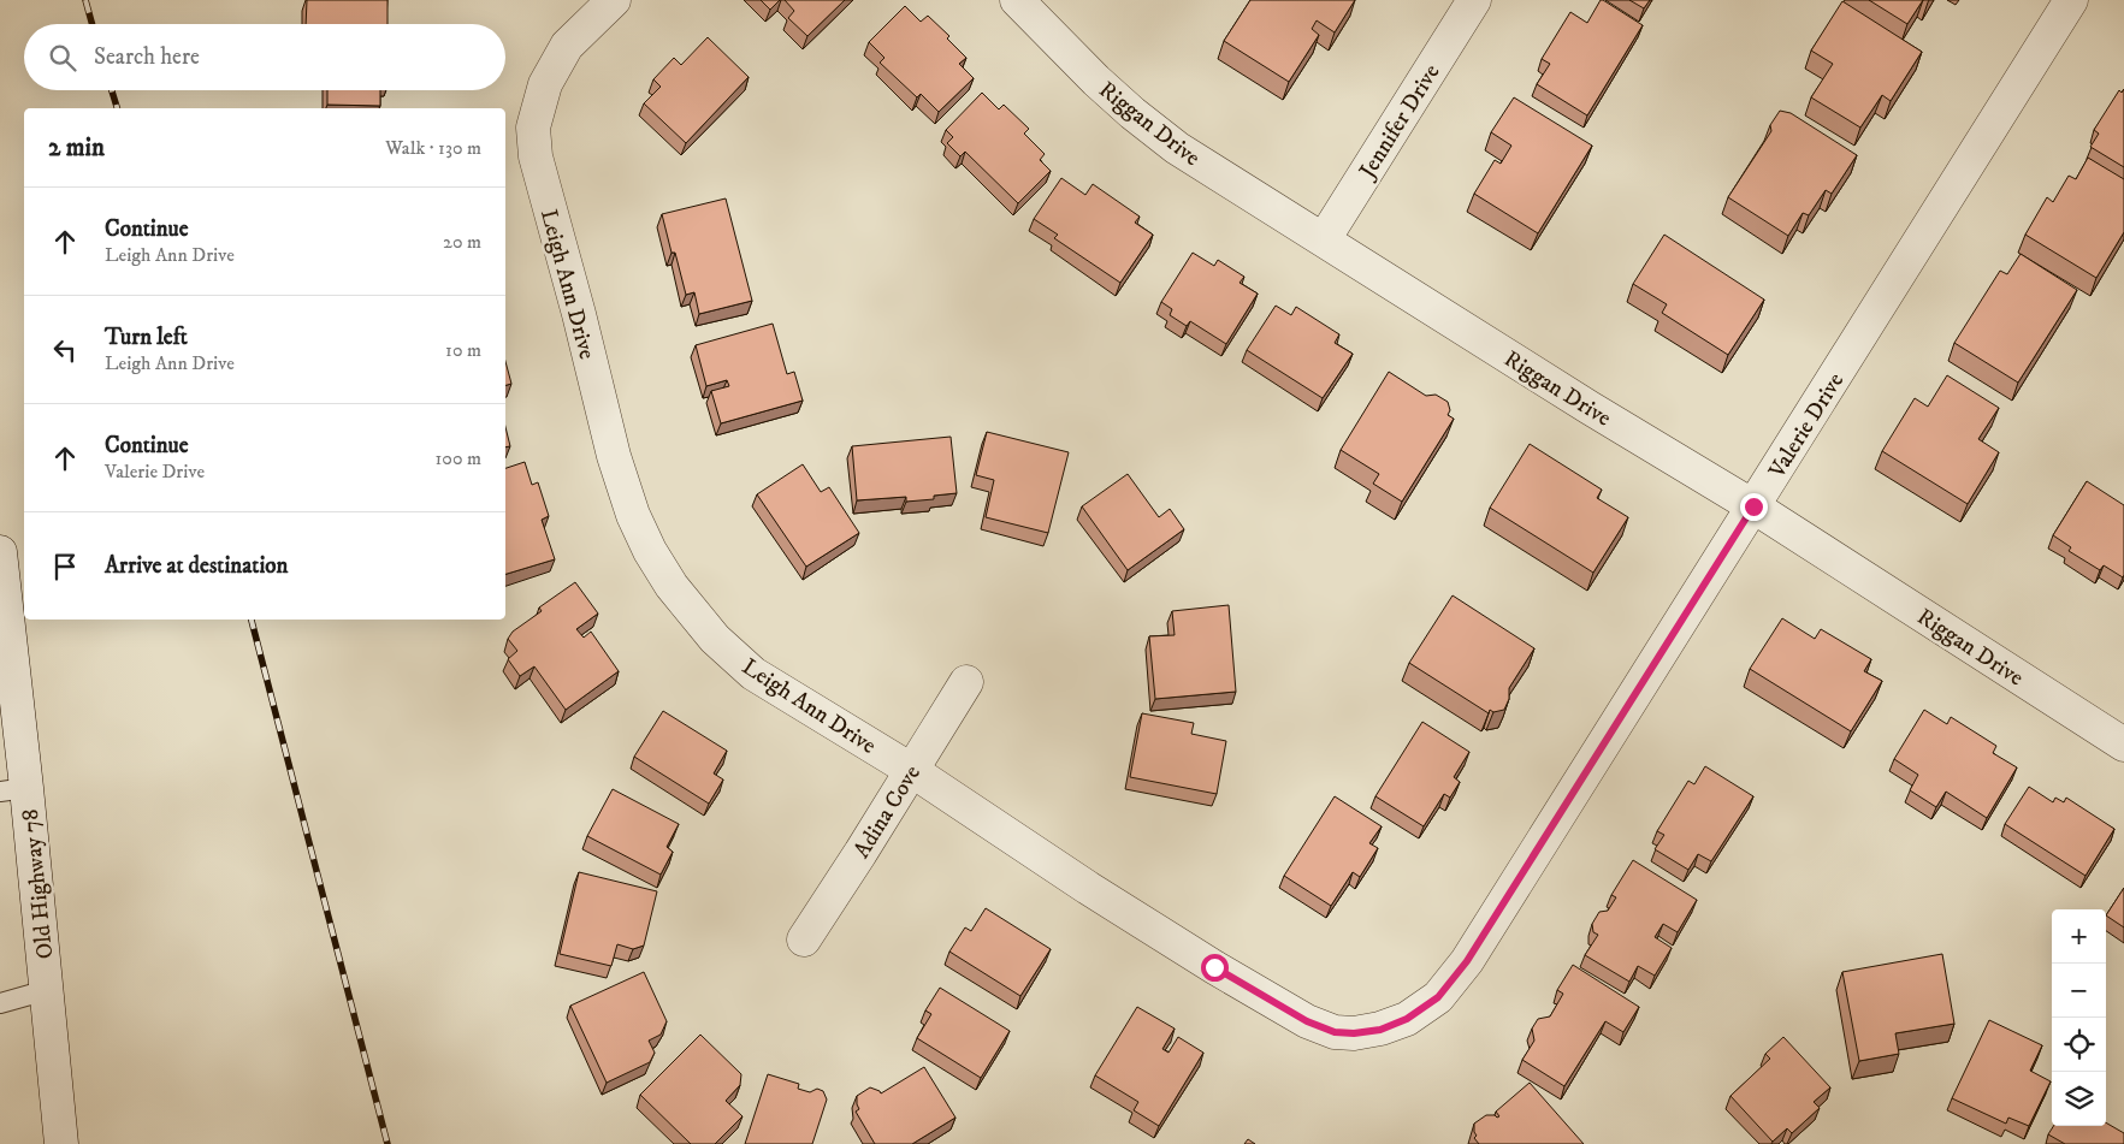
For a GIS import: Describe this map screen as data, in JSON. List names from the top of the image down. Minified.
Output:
{"streets":{"street":["Jennifer Drive","Riggan Drive","Leigh Ann Drive","Valerie Drive","Adina Cove","Old Highway 78"]},"crossings":[["Jennifer Drive","Riggan Drive"],["Riggan Drive","Valerie Drive"],["Leigh Ann Drive","Valerie Drive"],["Leigh Ann Drive","Adina Cove"]],"page":{"search":"Search here","heading":["2 min","Walk · 130 m"],"list":[["Continue","Leigh Ann Drive","20 m"],["Turn left","Leigh Ann Drive","10 m"],["Continue","Valerie Drive","100 m"],"Arrive at destination"],"map_buttons":["+","−"]}}
